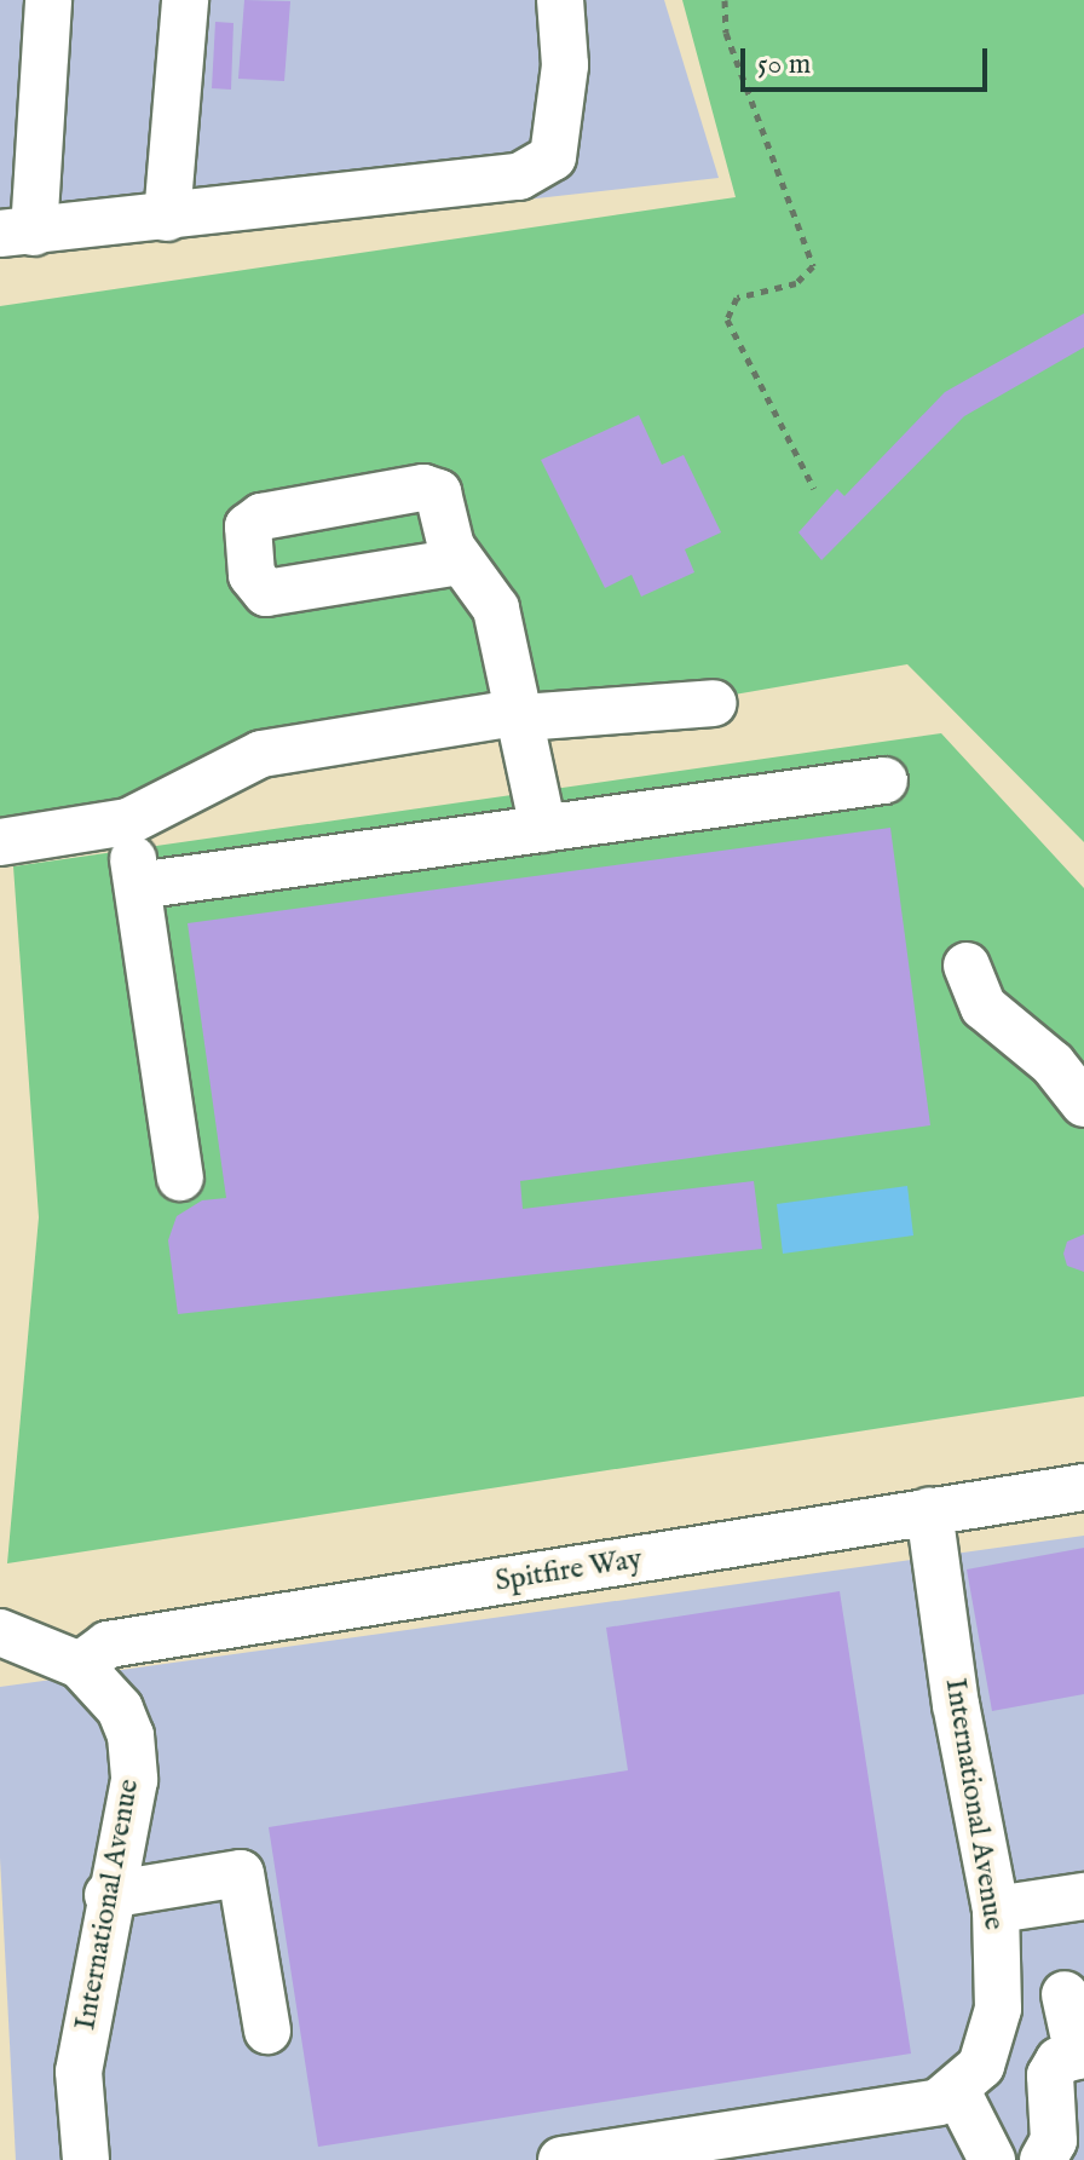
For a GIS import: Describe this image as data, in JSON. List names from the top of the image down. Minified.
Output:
{"streets":{"lane":["Spitfire Way","International Avenue"]},"crossings":[["Spitfire Way","International Avenue"]],"scale_bar":"50 m"}
